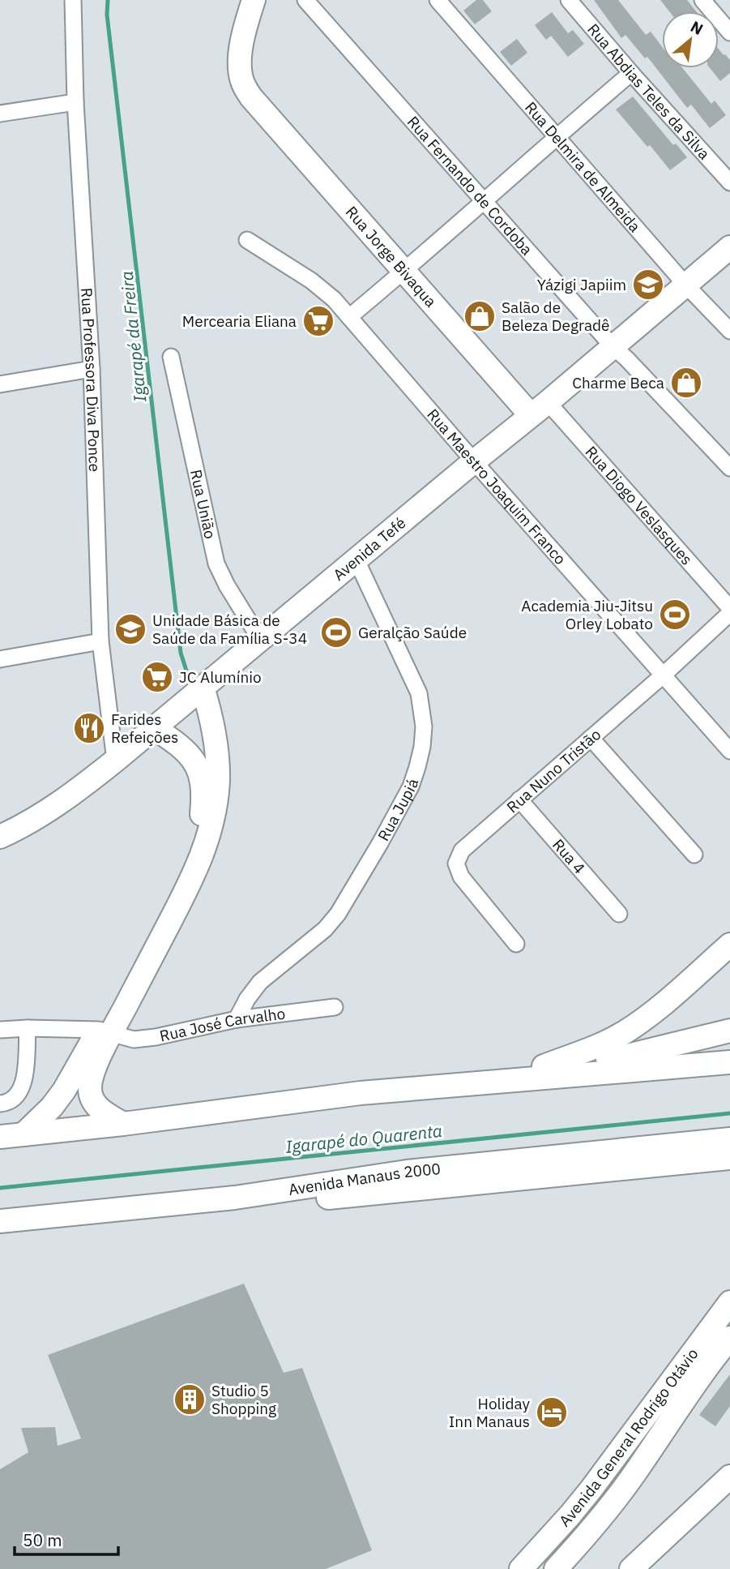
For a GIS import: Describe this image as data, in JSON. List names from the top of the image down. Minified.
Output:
{"streets":{"street":["Rua Abdias Teles da Silva","Rua Delmira de Almeida","Rua Fernando de Cordoba","Rua Jorge Bivaqua","Rua Professora Diva Ponce","Rua Maestro Joaquim Franco","Rua União","Rua Diogo Veslasques","Avenida Tefé","Rua Nuno Tristão","Rua Jupiá","Rua 4","Rua José Carvalho","Avenida Manaus 2000","Avenida General Rodrigo Otávio"]},"crossings":[["Rua Delmira de Almeida","Avenida Tefé"],["Rua Fernando de Cordoba","Avenida Tefé"],["Rua Jorge Bivaqua","Rua Diogo Veslasques"],["Rua Jorge Bivaqua","Avenida Tefé"],["Rua Professora Diva Ponce","Avenida Tefé"],["Rua Maestro Joaquim Franco","Avenida Tefé"],["Rua Maestro Joaquim Franco","Rua Nuno Tristão"],["Rua União","Avenida Tefé"],["Rua Diogo Veslasques","Avenida Tefé"],["Avenida Tefé","Rua Jupiá"],["Rua Nuno Tristão","Rua 4"],["Rua Jupiá","Rua José Carvalho"]],"water":["Igarapé da Freira","Igarapé do Quarenta"],"places":{"school or university":["Yázigi Japiim","Unidade Básica de Saúde da Família S-34"],"shop":["Salão de Beleza Degradê","Charme Beca"],"supermarket":["Mercearia Eliana","JC Alumínio"],"sports":["Academia Jiu-Jitsu Orley Lobato","Geralção Saúde"],"restaurant":["Farides Refeições"],"building":["Studio 5 Shopping"],"hotel":["Holiday Inn Manaus"]},"scale_bar":"50 m","north":"top right"}
